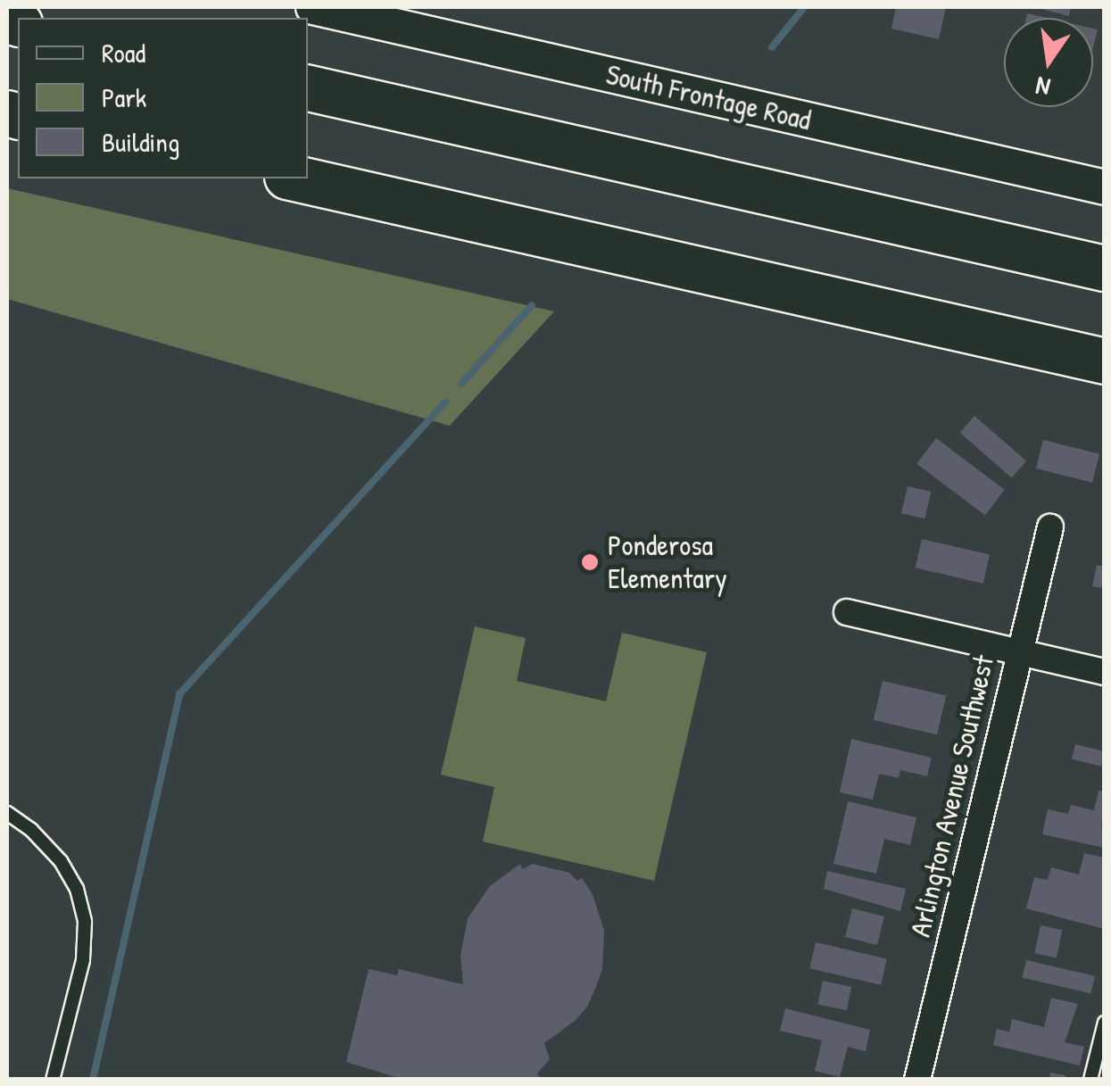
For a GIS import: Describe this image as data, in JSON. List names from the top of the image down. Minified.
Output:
{"streets":{"main road":["South Frontage Road"],"street":["Arlington Avenue Southwest"]},"places":["Ponderosa Elementary"],"legend":["Road","Park","Building"],"north":"bottom"}
